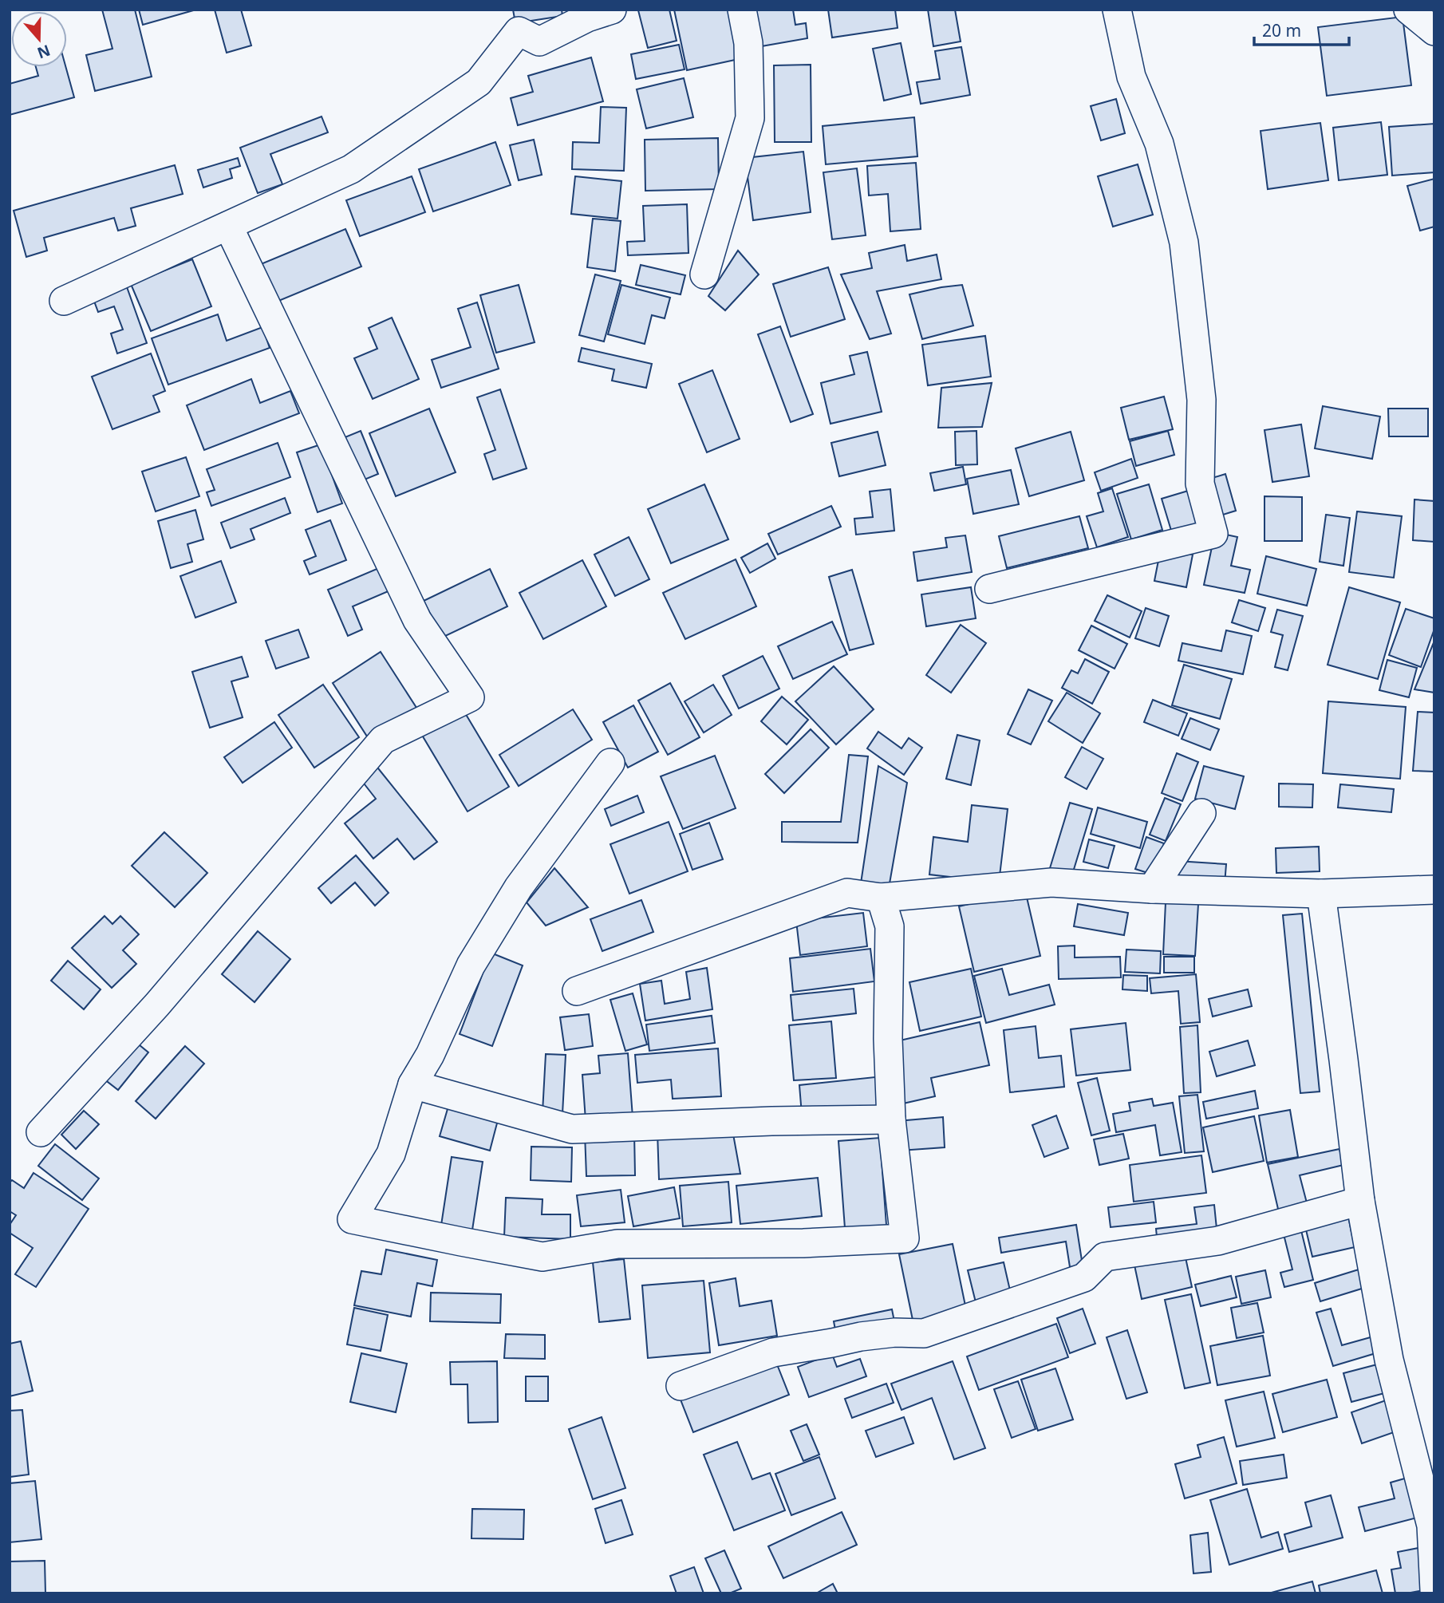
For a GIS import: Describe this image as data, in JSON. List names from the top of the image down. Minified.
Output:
{"scale_bar":"20 m","north":"bottom"}
